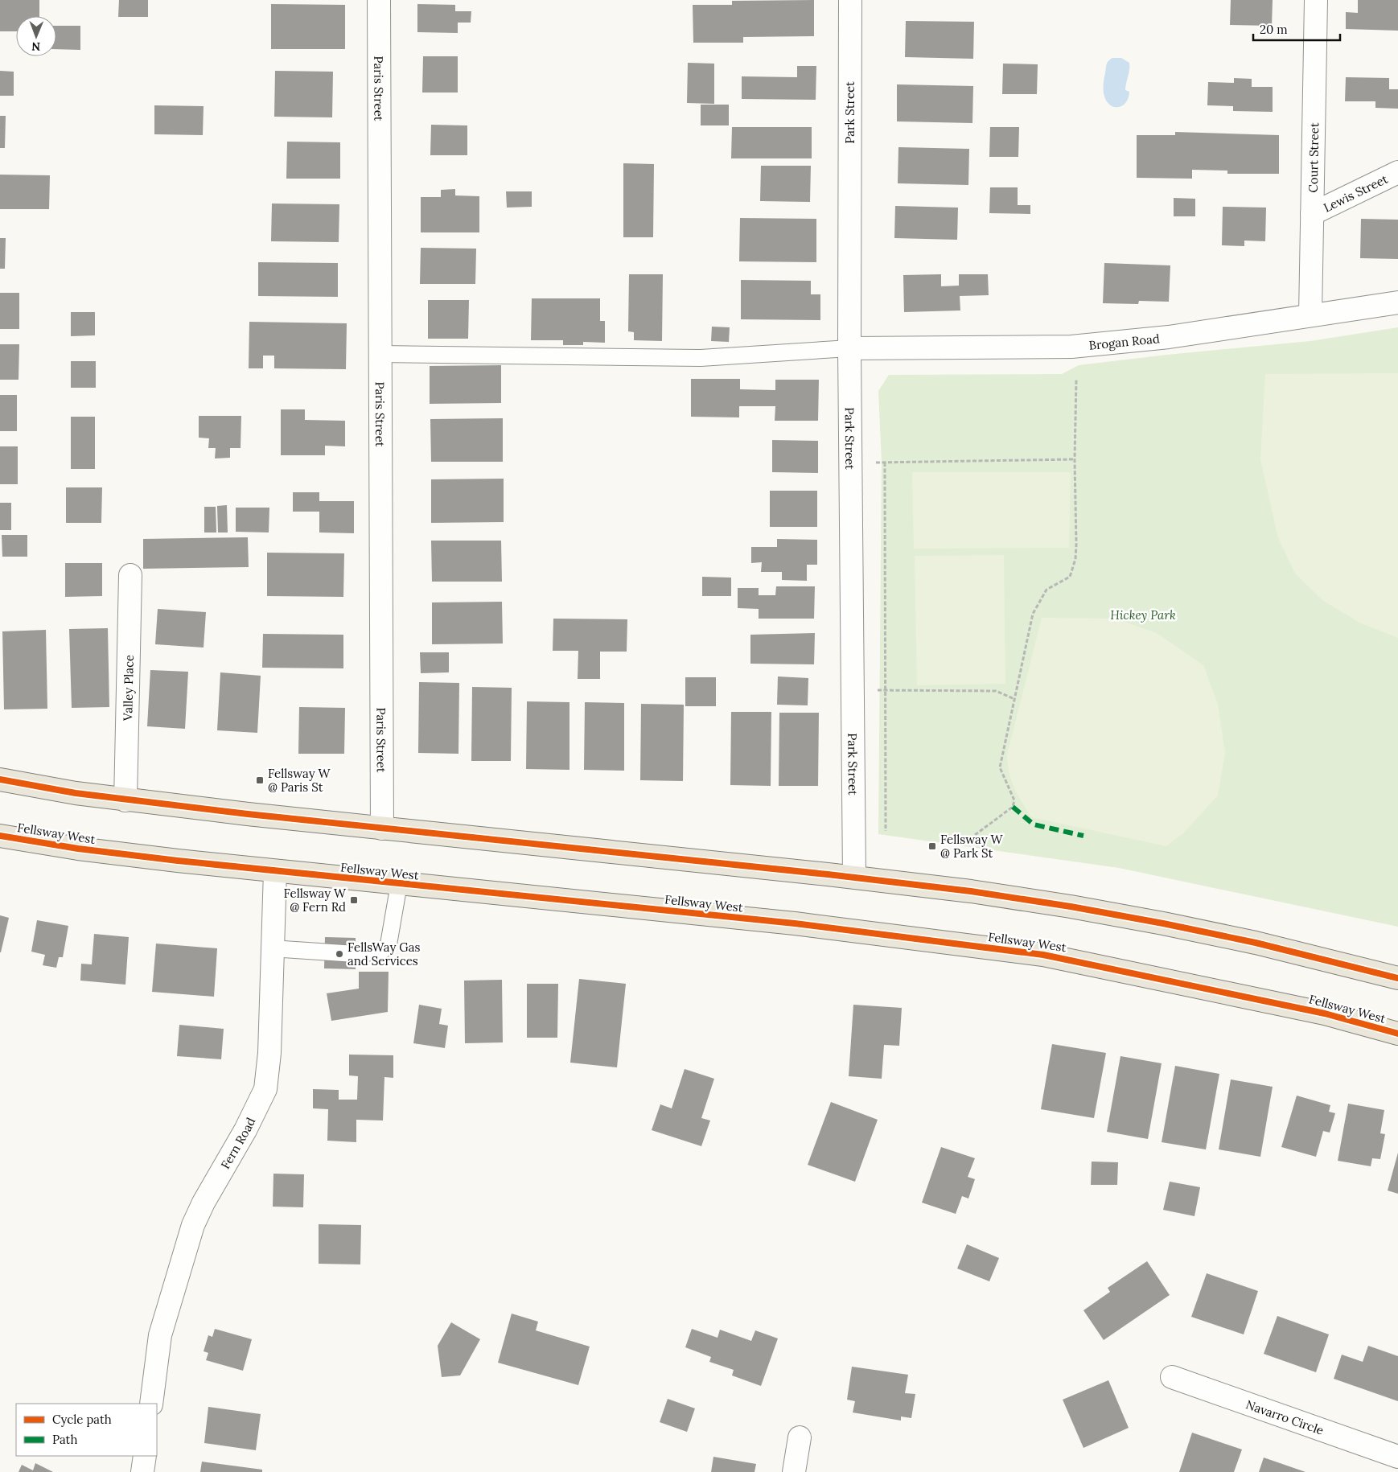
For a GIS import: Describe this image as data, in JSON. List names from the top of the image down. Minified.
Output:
{"streets":{"main road":["Fellsway West"],"street":["Paris Street","Park Street","Court Street","Lewis Street","Brogan Road","Valley Place","Fern Road","Navarro Circle"]},"crossings":[["Park Street","Brogan Road"],["Court Street","Lewis Street"],["Court Street","Brogan Road"],["Fellsway West","Fern Road"]],"parks":["Hickey Park"],"places":{"transit":["Fellsway W @ Paris St","Fellsway W @ Park St","Fellsway W @ Fern Rd"],"other":["FellsWay Gas and Services"]},"legend":["Cycle path","Path"],"scale_bar":"20 m","north":"bottom"}
